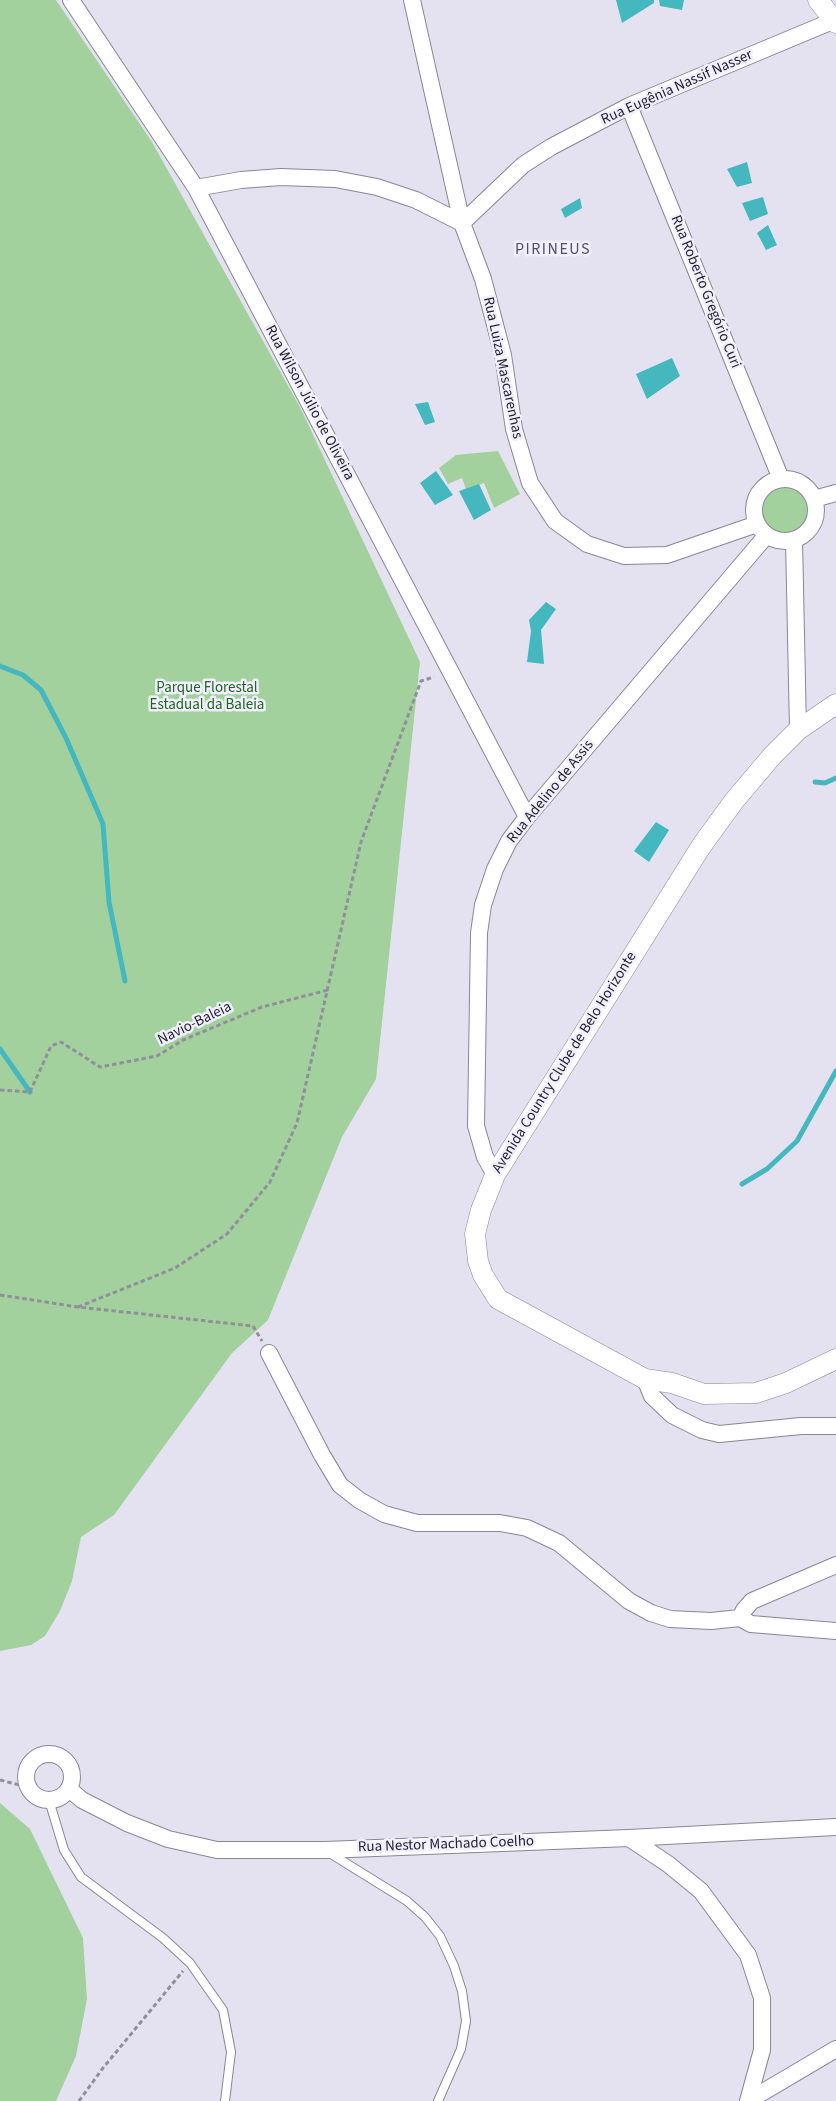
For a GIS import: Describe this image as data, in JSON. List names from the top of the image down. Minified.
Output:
{"streets":{"street":["Rua Eugênia Nassif Nasser","Rua Roberto Gregório Curi","Rua Luiza Mascarenhas","Rua Wilson Júlio de Oliveira","Rua Adelino de Assis","Avenida Country Clube de Belo Horizonte","Rua Nestor Machado Coelho"],"path":["Navio-Baleia"]},"crossings":[["Rua Eugênia Nassif Nasser","Rua Roberto Gregório Curi"],["Rua Eugênia Nassif Nasser","Rua Luiza Mascarenhas"],["Rua Roberto Gregório Curi","Rua Luiza Mascarenhas"],["Rua Roberto Gregório Curi","Rua Adelino de Assis"],["Rua Luiza Mascarenhas","Rua Adelino de Assis"],["Rua Wilson Júlio de Oliveira","Rua Adelino de Assis"],["Rua Adelino de Assis","Avenida Country Clube de Belo Horizonte"]],"districts":["PIRINEUS"],"parks":["Parque Florestal Estadual da Baleia"]}
